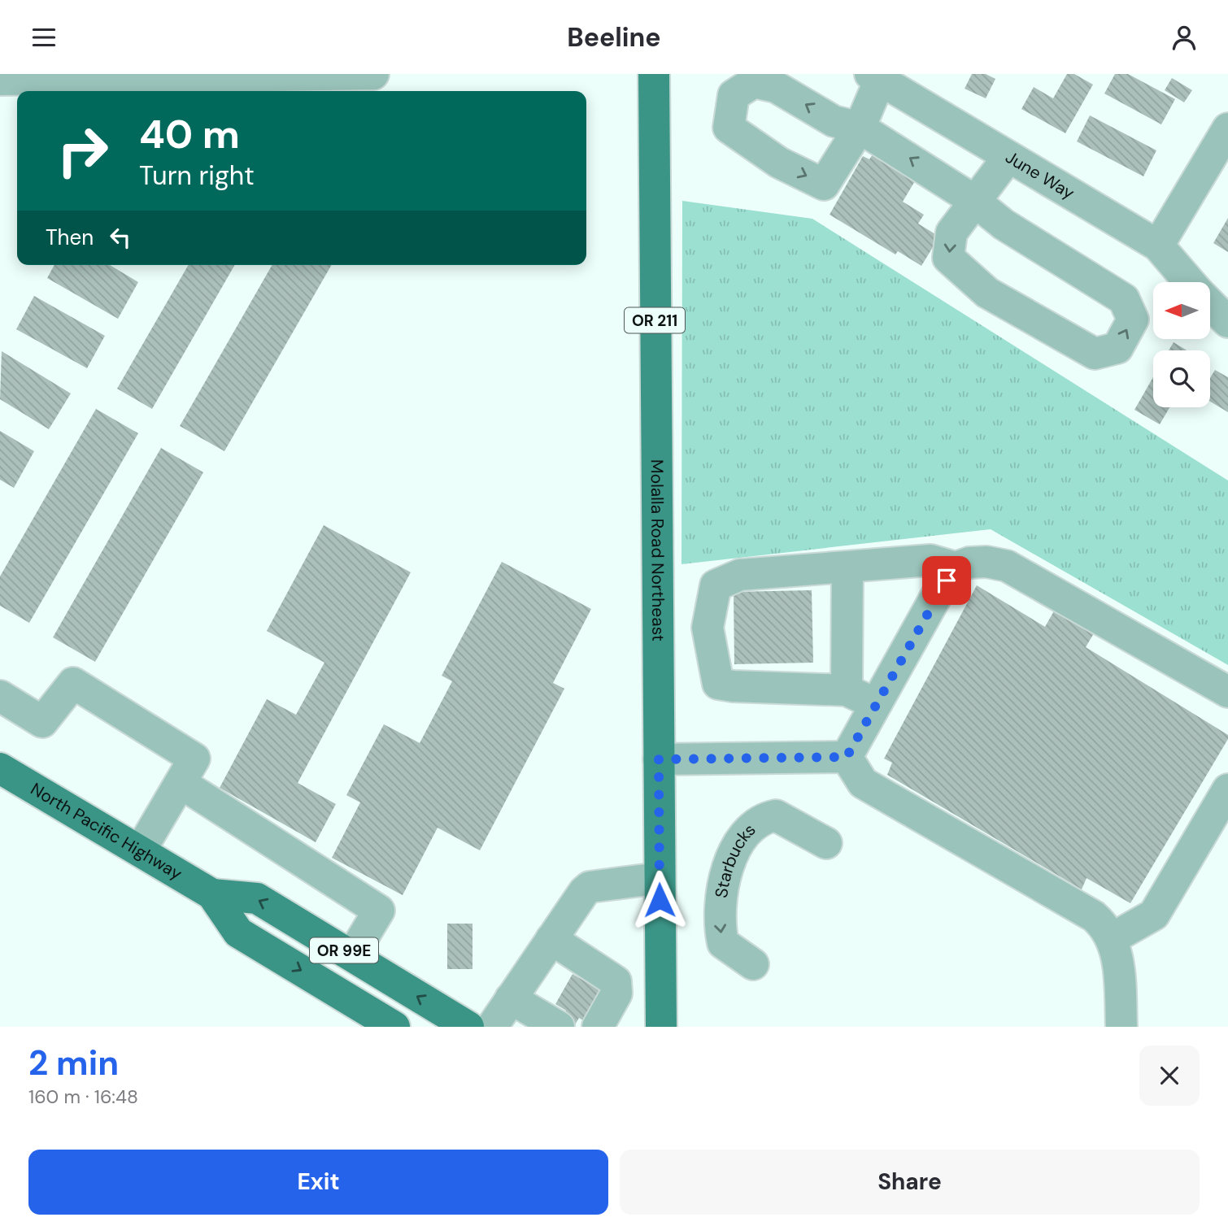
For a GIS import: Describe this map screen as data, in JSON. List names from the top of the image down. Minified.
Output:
{"streets":{"main road":["OR 211","Molalla Road Northeast","North Pacific Highway","OR 99E"],"street":["June Way","Starbucks"]},"north":"left","page":{"header":"Beeline","turn":["40 m","Turn right"],"then":"Then","heading":["2 min","160 m · 16:48"],"buttons":["Exit","Share"]}}
